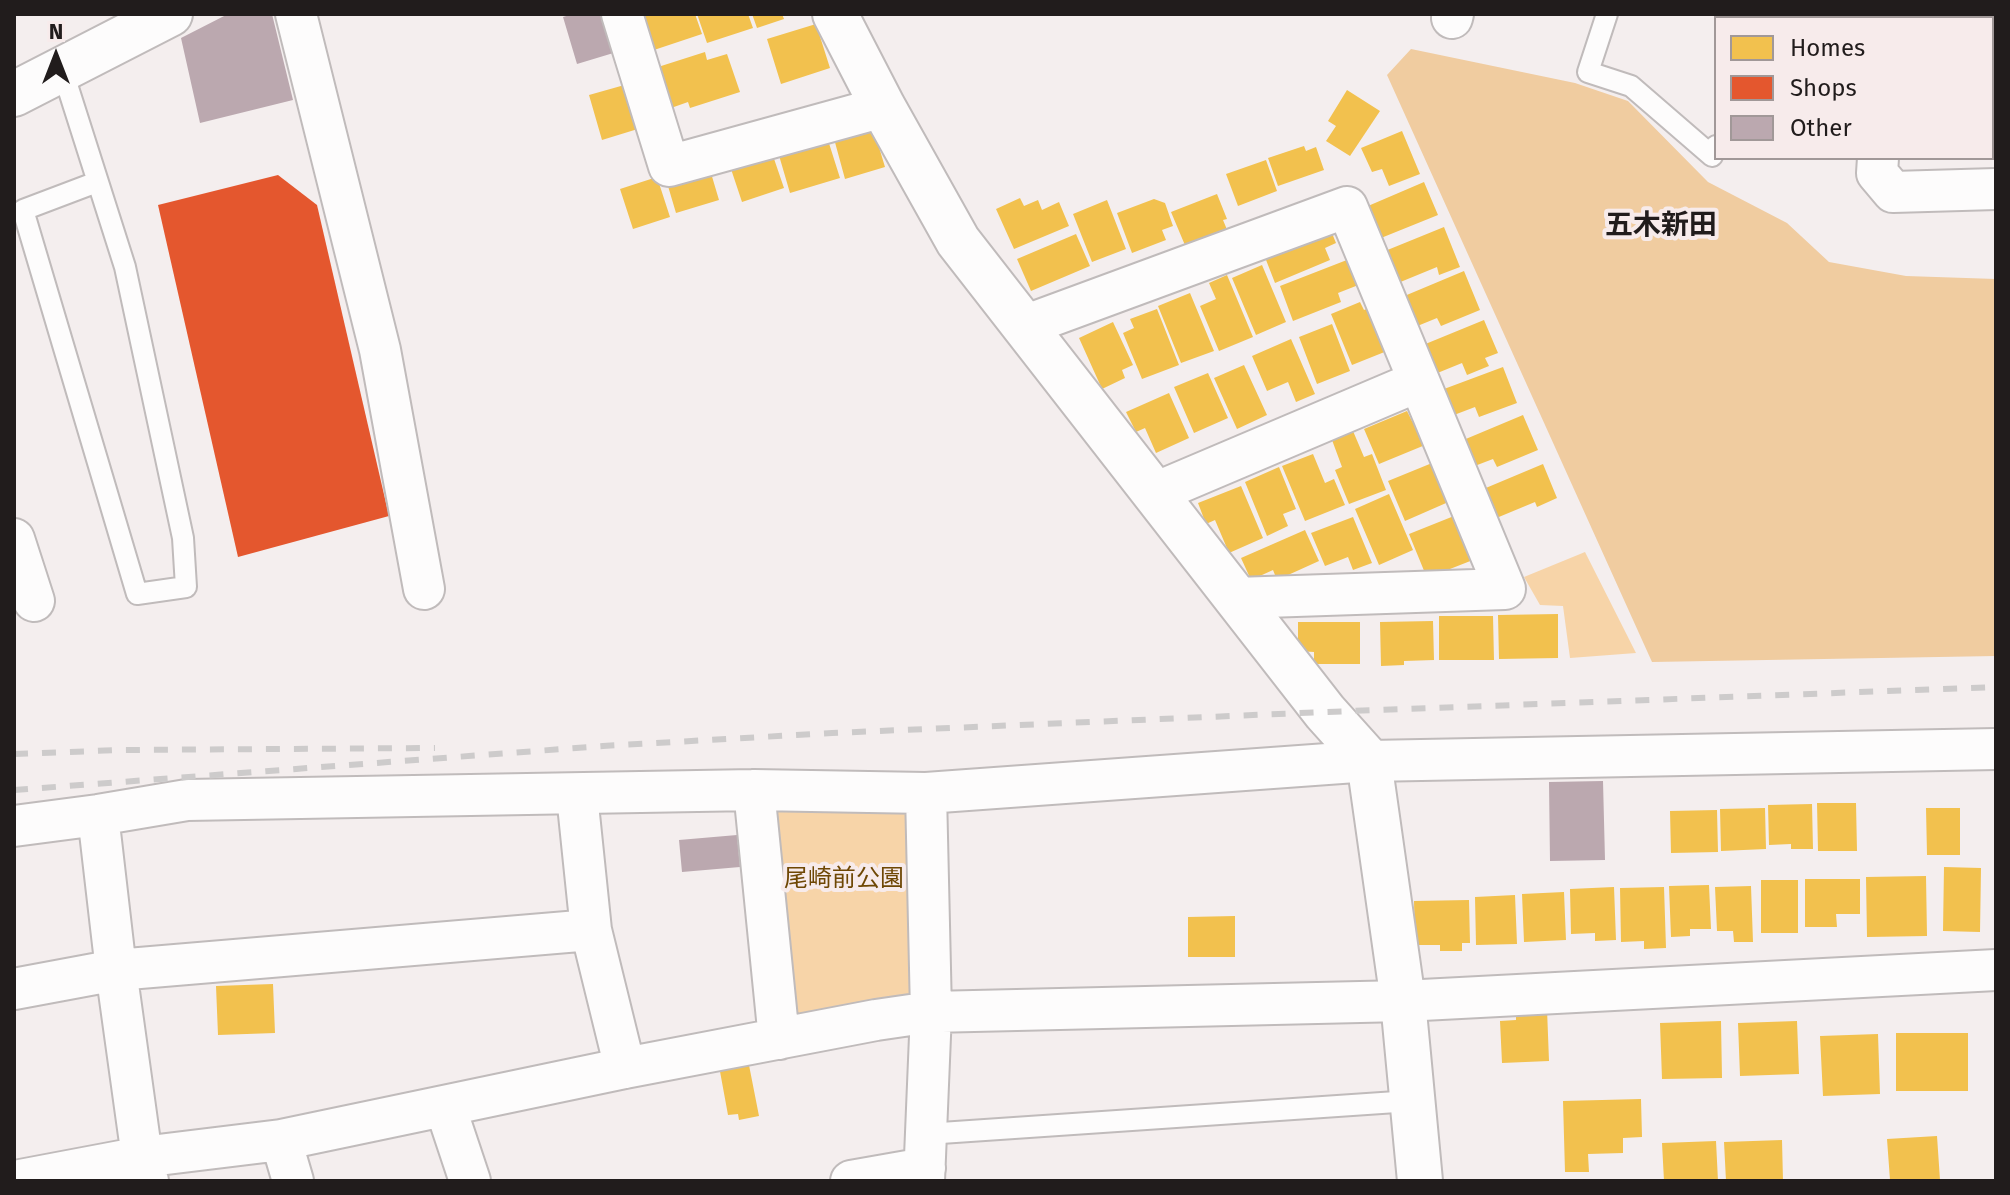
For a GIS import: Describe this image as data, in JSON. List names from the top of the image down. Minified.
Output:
{"districts":["五木新田"],"parks":["尾崎前公園"],"legend":["Homes","Shops","Other"],"north":"top"}
